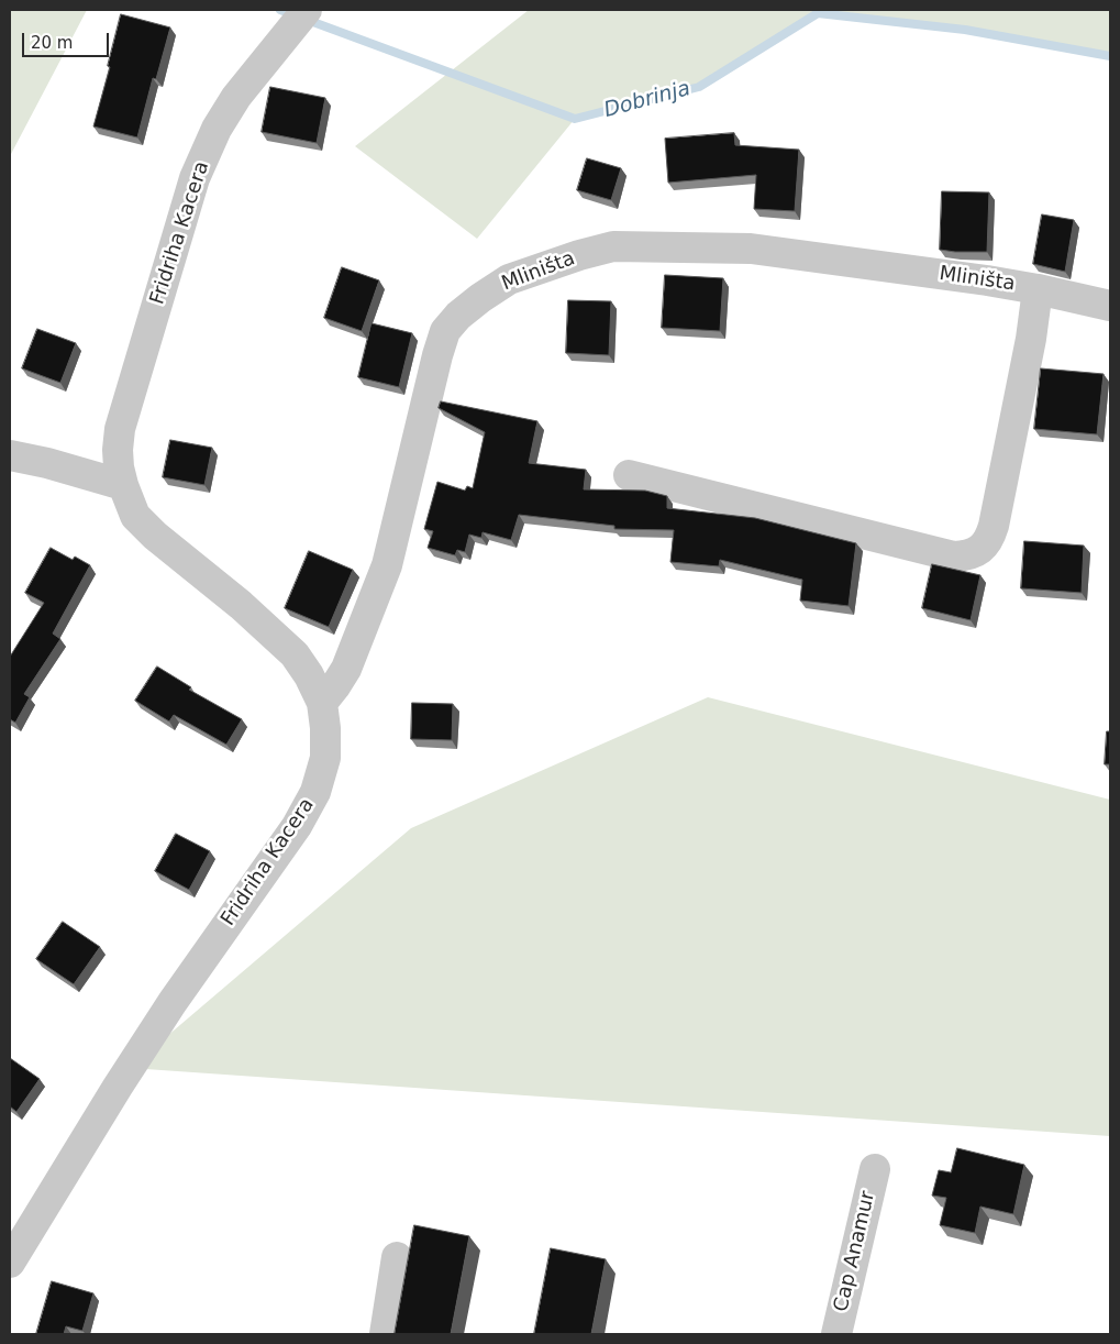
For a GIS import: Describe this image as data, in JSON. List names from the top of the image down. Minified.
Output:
{"streets":{"street":["Fridriha Kacera","Mliništa","Cap Anamur"]},"crossings":[["Fridriha Kacera","Mliništa"]],"water":["Dobrinja"],"scale_bar":"20 m"}
